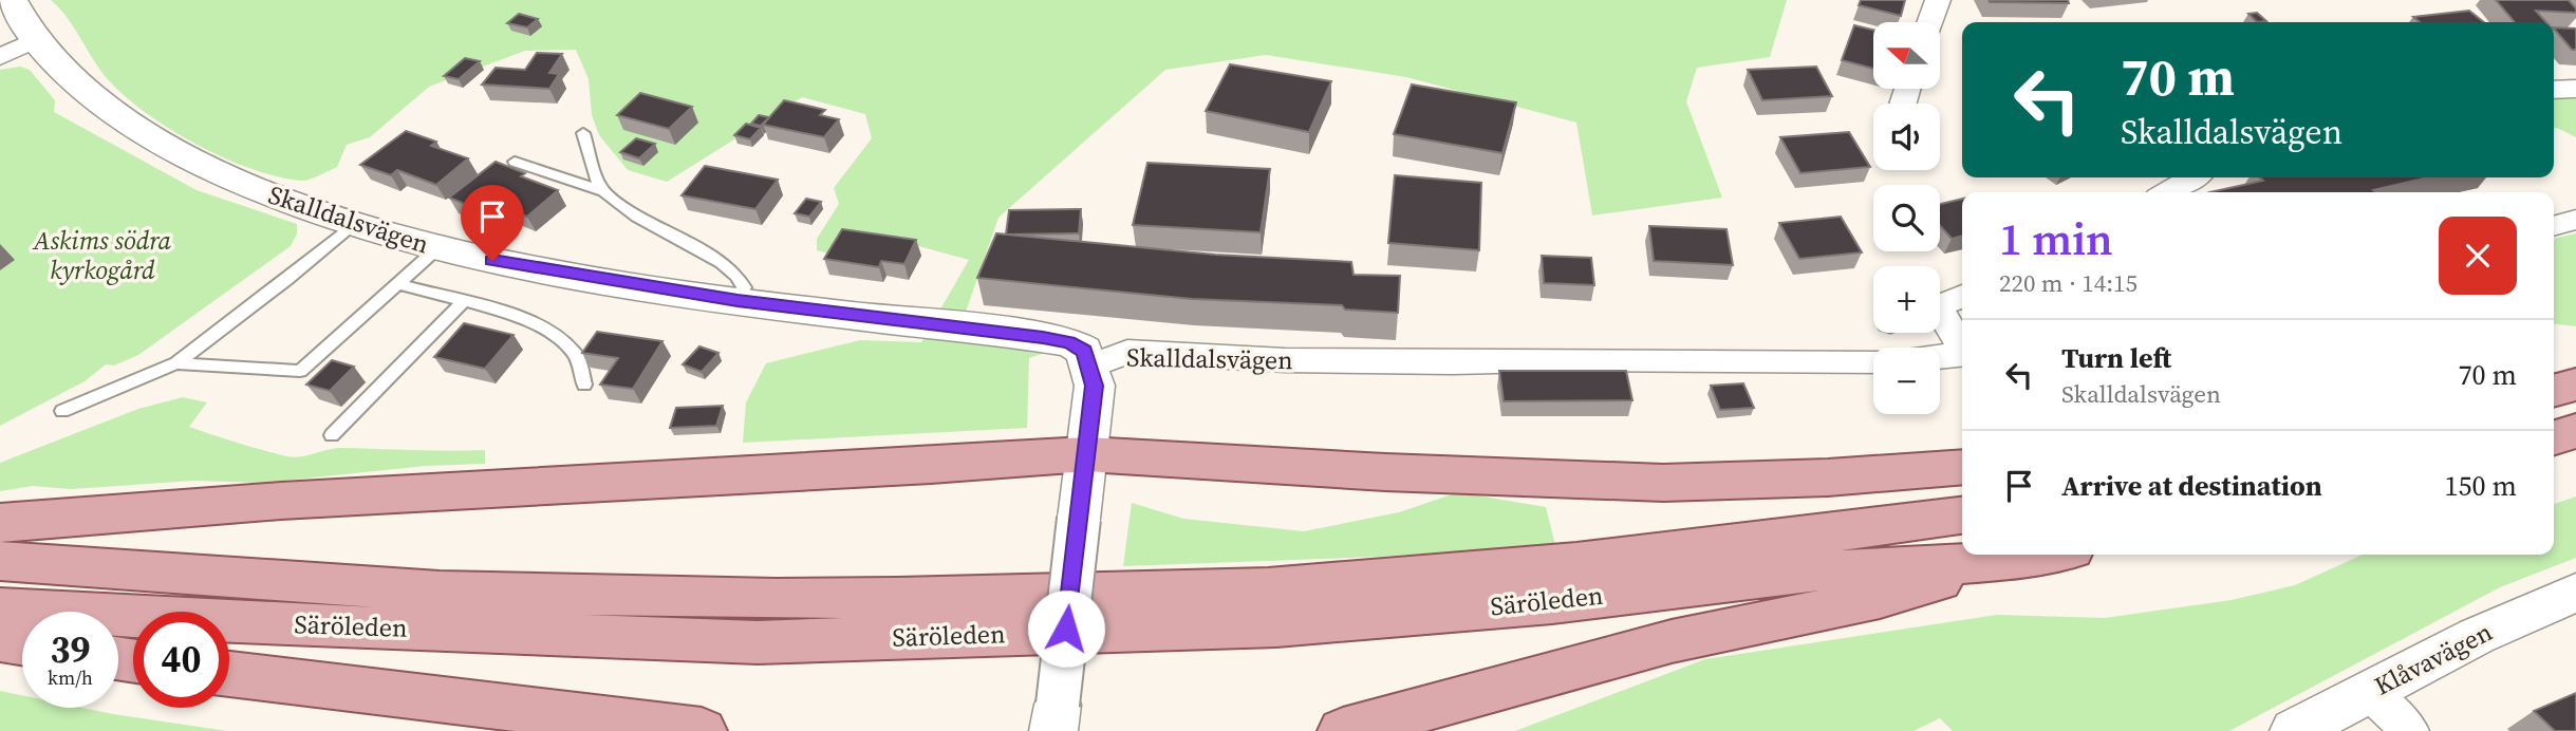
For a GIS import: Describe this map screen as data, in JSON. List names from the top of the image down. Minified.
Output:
{"streets":{"main road":["Säröleden"],"street":["Skalldalsvägen","Klåvavägen"]},"parks":["Askims södra kyrkogård"],"north":"left","page":{"map_buttons":["+","−"],"turn":["70 m","Skalldalsvägen"],"heading":["1 min","220 m · 14:15"],"list":[{"name":"Turn left","note":"Skalldalsvägen","value":"70 m"},{"name":"Arrive at destination","value":"150 m"}],"speed":"39 km/h","limit":"40"}}
